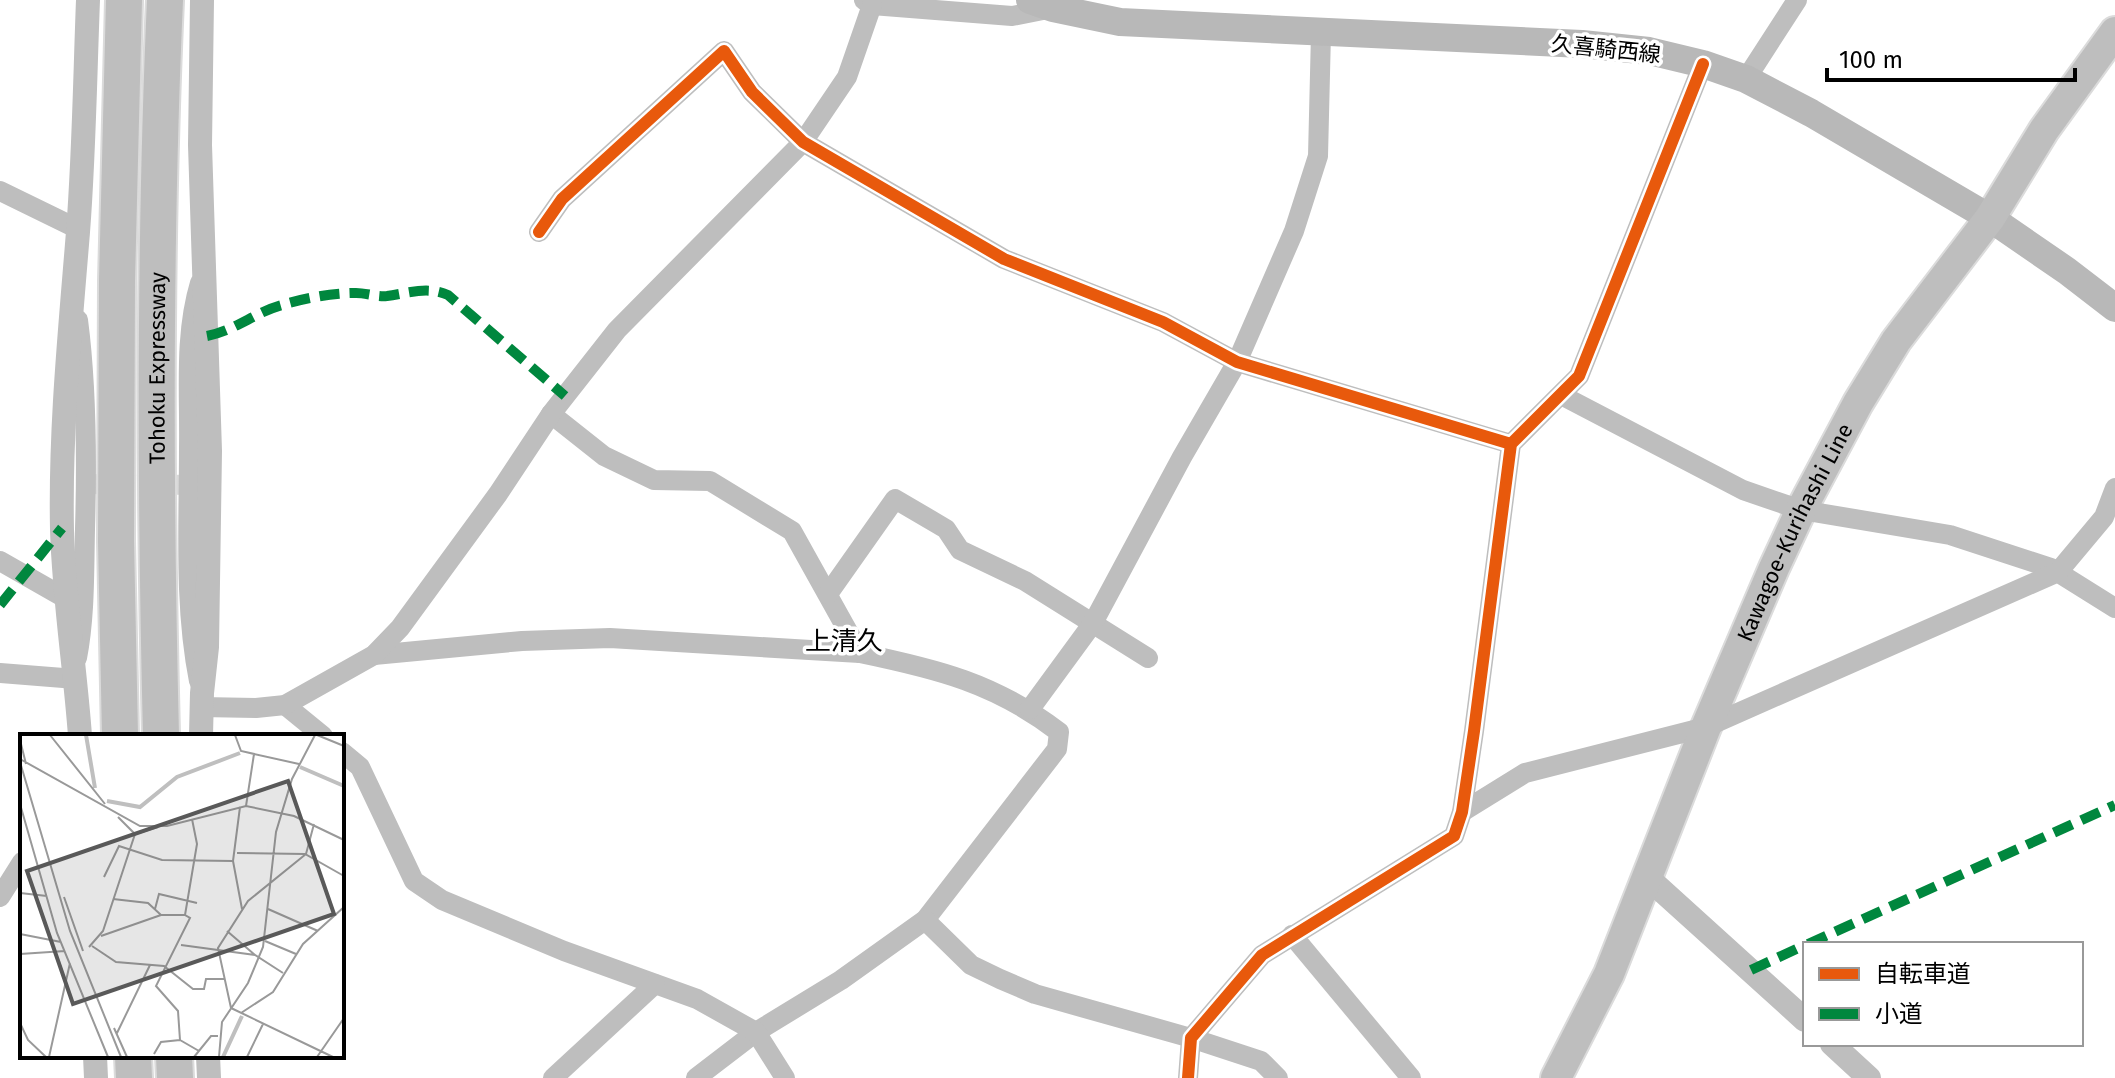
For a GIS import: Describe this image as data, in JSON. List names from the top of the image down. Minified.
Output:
{"streets":{"highway":["Tohoku Expressway"],"main road":["久喜騎西線","Kawagoe-Kurihashi Line"]},"crossings":[["久喜騎西線","Kawagoe-Kurihashi Line"]],"districts":["上清久"],"legend":["自転車道","小道"],"scale_bar":"100 m"}
